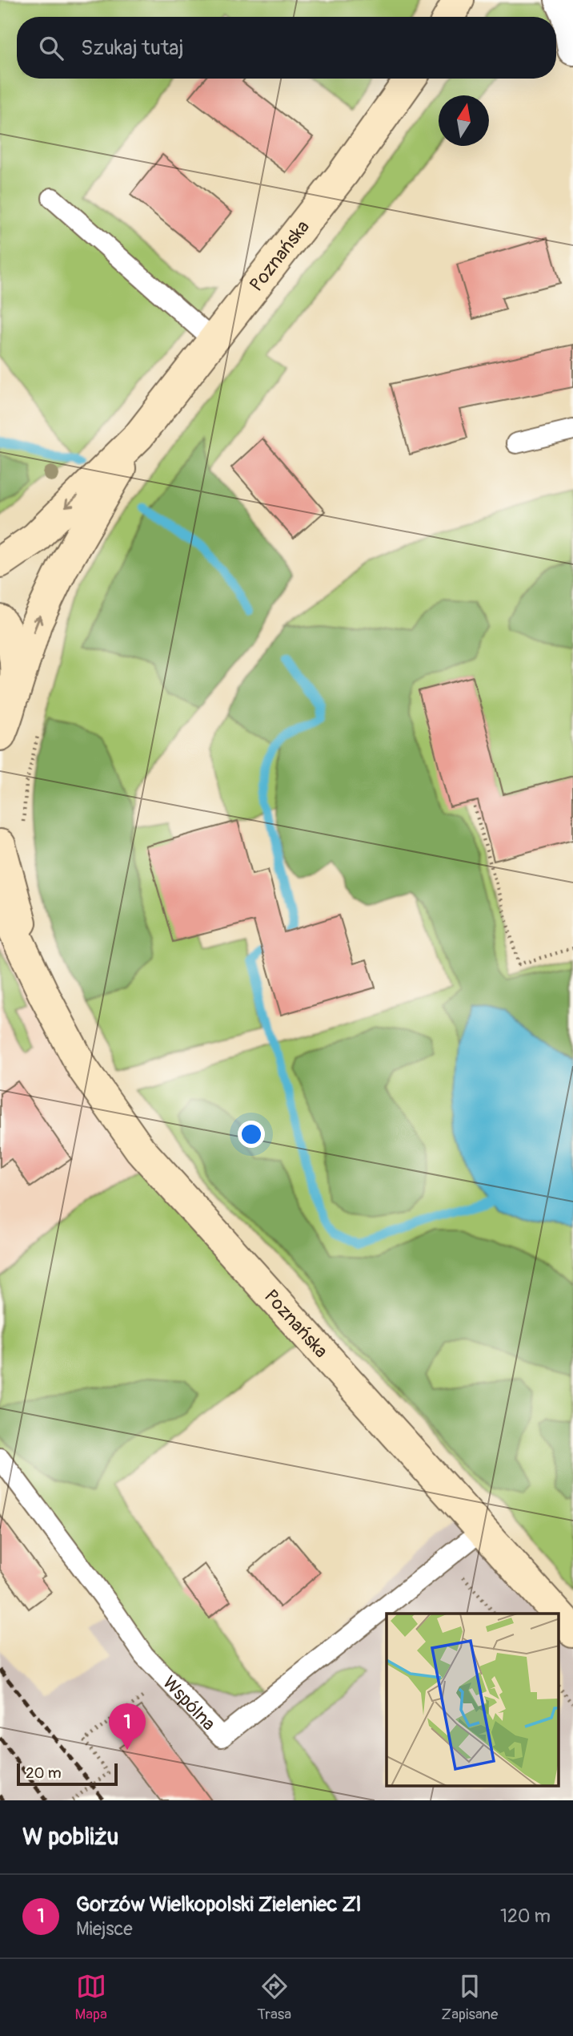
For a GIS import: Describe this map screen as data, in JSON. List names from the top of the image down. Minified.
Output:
{"streets":{"main road":["Poznańska"],"lane":["Wspólna"]},"crossings":[["Poznańska","Wspólna"]],"scale_bar":"20 m","north":"top","page":{"search":"Szukaj tutaj","pins":"1","scale":"20 m","heading":"W pobliżu","list":[{"mark":"1","name":"Gorzów Wielkopolski Zieleniec Zl","note":"Miejsce","value":"120 m"}],"nav":["Mapa","Trasa","Zapisane"]}}
